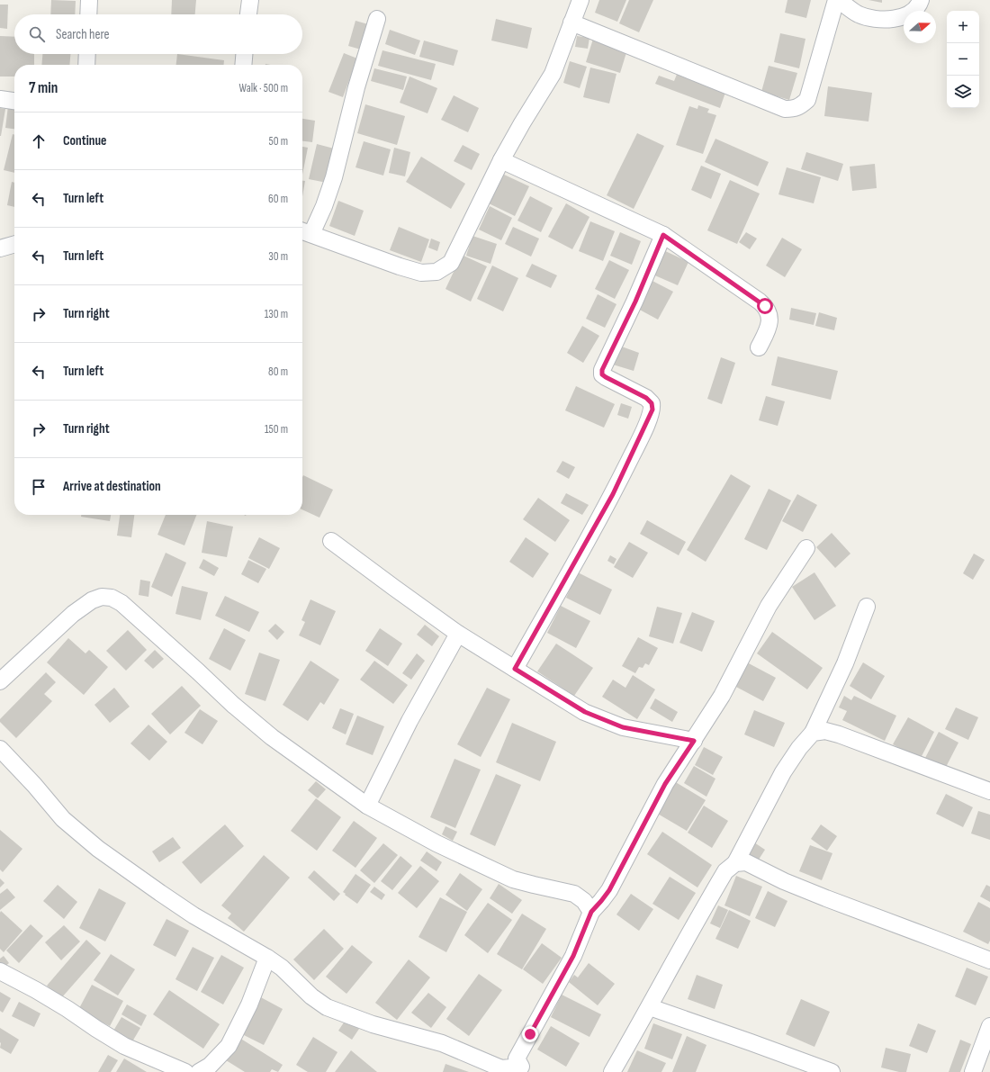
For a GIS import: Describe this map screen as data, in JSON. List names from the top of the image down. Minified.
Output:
{"north":"right","page":{"map_buttons":["+","−"],"search":"Search here","heading":["7 min","Walk · 500 m"],"list":[["Continue","50 m"],["Turn left","60 m"],["Turn left","30 m"],["Turn right","130 m"],["Turn left","80 m"],["Turn right","150 m"],"Arrive at destination"]}}
